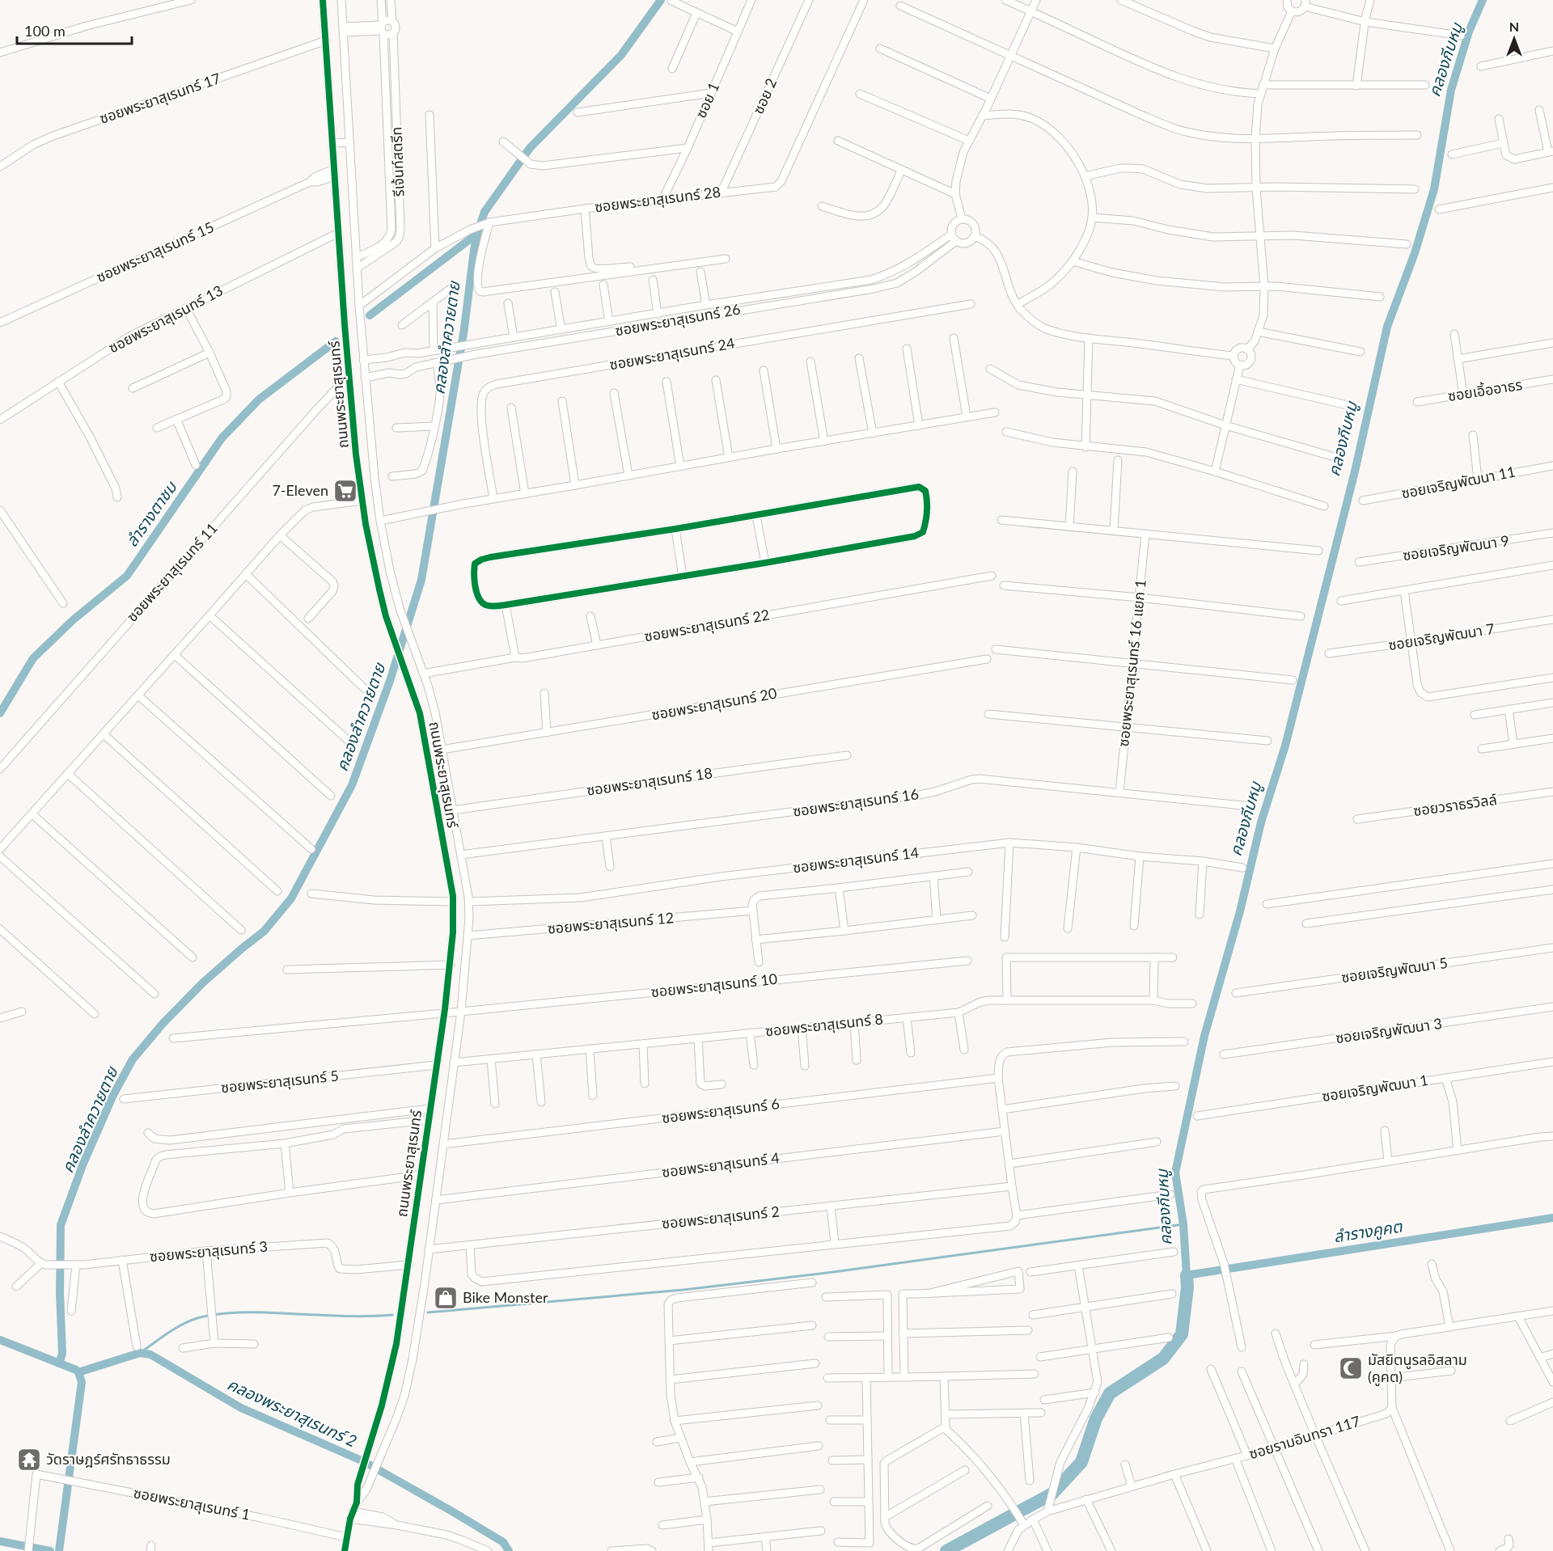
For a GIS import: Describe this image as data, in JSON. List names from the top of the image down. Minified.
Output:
{"streets":{"street":["ซอย 2","ซอยพระยาสุเรนทร์ 17","ซอย 1","รีเจ้นท์สตรีท","ซอยพระยาสุเรนทร์ 28","ซอยพระยาสุเรนทร์ 15","ซอยพระยาสุเรนทร์ 13","ซอยพระยาสุเรนทร์ 26","ซอยพระยาสุเรนทร์ 24","ซอยเอิ้ออาธร","ถนนพระยาสุเรนทร์","ซอยเจริญพัฒนา 11","ซอยเจริญพัฒนา 9","ซอยพระยาสุเรนทร์ 11","ซอยพระยาสุเรนทร์ 22","ซอยเจริญพัฒนา 7","ซอยพระยาสุเรนทร์ 16 แยก 1","ซอยพระยาสุเรนทร์ 20","ซอยพระยาสุเรนทร์ 18","ซอยพระยาสุเรนทร์ 16","ซอยวราธรวิลล์","ซอยพระยาสุเรนทร์ 14","ซอยพระยาสุเรนทร์ 12","ซอยเจริญพัฒนา 5","ซอยพระยาสุเรนทร์ 10","ซอยพระยาสุเรนทร์ 8","ซอยเจริญพัฒนา 3","ซอยพระยาสุเรนทร์ 5","ซอยเจริญพัฒนา 1","ซอยพระยาสุเรนทร์ 6","ซอยพระยาสุเรนทร์ 4","ซอยพระยาสุเรนทร์ 2","ซอยพระยาสุเรนทร์ 3","ซอยรามอินทรา 117","ซอยพระยาสุเรนทร์ 1"]},"crossings":[["ซอย 2","ซอยพระยาสุเรนทร์ 28"],["ซอยพระยาสุเรนทร์ 17","ถนนพระยาสุเรนทร์"],["ซอย 1","ซอยพระยาสุเรนทร์ 28"],["รีเจ้นท์สตรีท","ถนนพระยาสุเรนทร์"],["ซอยพระยาสุเรนทร์ 28","ถนนพระยาสุเรนทร์"],["ซอยพระยาสุเรนทร์ 15","ถนนพระยาสุเรนทร์"],["ซอยพระยาสุเรนทร์ 13","ถนนพระยาสุเรนทร์"],["ซอยพระยาสุเรนทร์ 26","ถนนพระยาสุเรนทร์"],["ถนนพระยาสุเรนทร์","ซอยพระยาสุเรนทร์ 11"],["ถนนพระยาสุเรนทร์","ซอยพระยาสุเรนทร์ 22"],["ถนนพระยาสุเรนทร์","ซอยพระยาสุเรนทร์ 20"],["ถนนพระยาสุเรนทร์","ซอยพระยาสุเรนทร์ 18"],["ถนนพระยาสุเรนทร์","ซอยพระยาสุเรนทร์ 16"],["ถนนพระยาสุเรนทร์","ซอยพระยาสุเรนทร์ 14"],["ถนนพระยาสุเรนทร์","ซอยพระยาสุเรนทร์ 12"],["ถนนพระยาสุเรนทร์","ซอยพระยาสุเรนทร์ 10"],["ถนนพระยาสุเรนทร์","ซอยพระยาสุเรนทร์ 8"],["ถนนพระยาสุเรนทร์","ซอยพระยาสุเรนทร์ 5"],["ถนนพระยาสุเรนทร์","ซอยพระยาสุเรนทร์ 6"],["ถนนพระยาสุเรนทร์","ซอยพระยาสุเรนทร์ 4"],["ถนนพระยาสุเรนทร์","ซอยพระยาสุเรนทร์ 2"],["ถนนพระยาสุเรนทร์","ซอยพระยาสุเรนทร์ 3"],["ถนนพระยาสุเรนทร์","ซอยพระยาสุเรนทร์ 1"],["ซอยพระยาสุเรนทร์ 16 แยก 1","ซอยพระยาสุเรนทร์ 16"]],"water":["คลองกีบหมู","คลองลำควายตาย","ลำรางตาชม","ลำรางคูคต","คลองพระยาสุเรนทร์ 2"],"places":{"supermarket":["7-Eleven"],"shop":["Bike Monster"],"mosque":["มัสยิตนูรลอิสลาม (คูคต)"],"temple":["วัดราษฎร์ศรัทธาธรรม"]},"scale_bar":"100 m","north":"top"}
